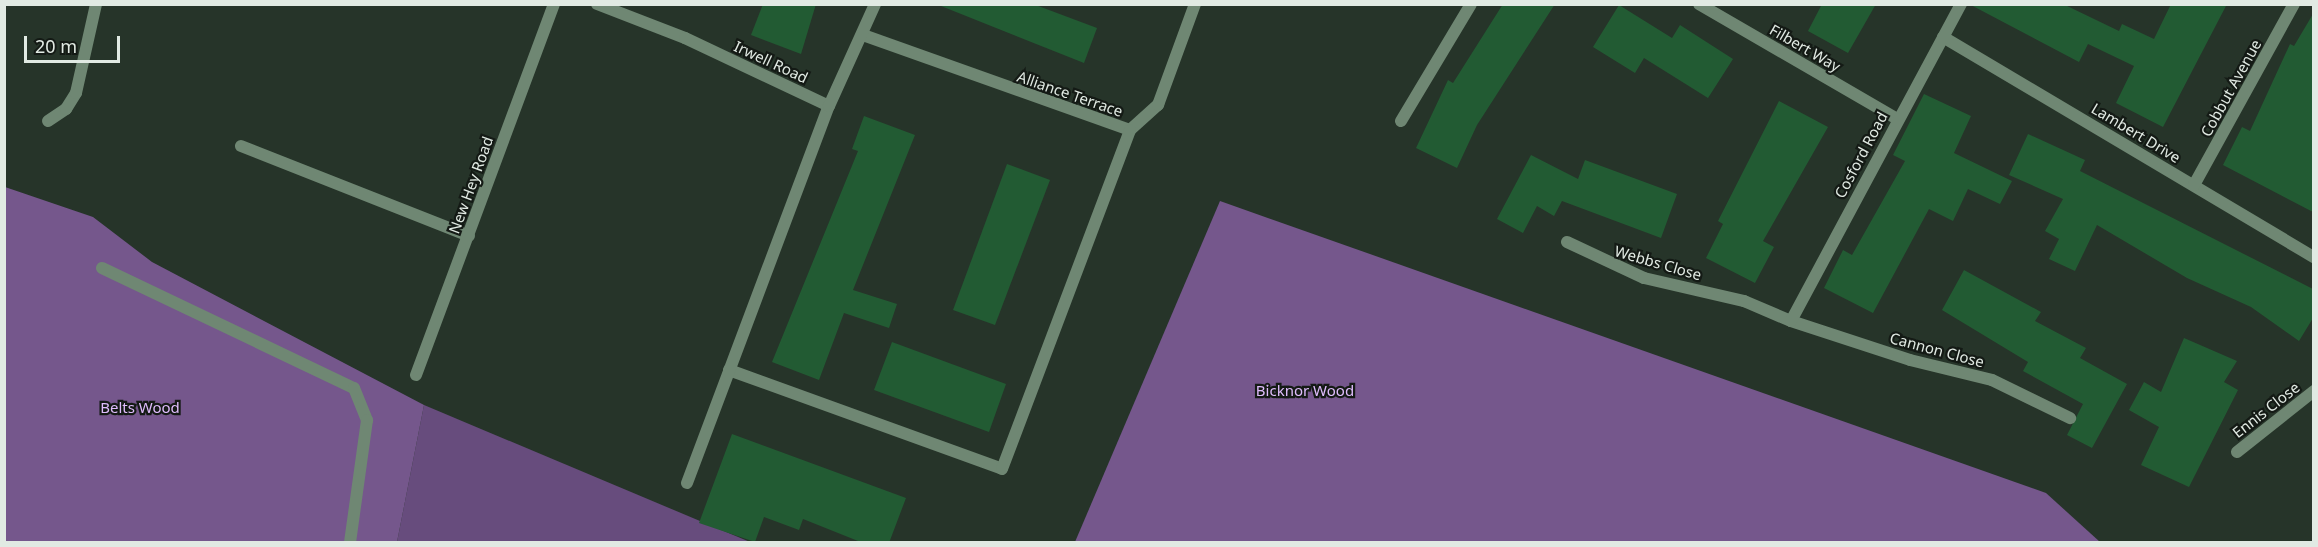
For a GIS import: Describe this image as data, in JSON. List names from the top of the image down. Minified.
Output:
{"streets":{"street":["Filbert Way","Irwell Road","Cobbut Avenue","Alliance Terrace","Lambert Drive","Cosford Road","New Hey Road","Webbs Close","Cannon Close","Ennis Close"]},"crossings":[["Filbert Way","Cosford Road"],["Cobbut Avenue","Lambert Drive"],["Lambert Drive","Cosford Road"],["Cosford Road","Webbs Close"],["Cosford Road","Cannon Close"],["Webbs Close","Cannon Close"]],"parks":["Bicknor Wood","Belts Wood"],"scale_bar":"20 m"}
